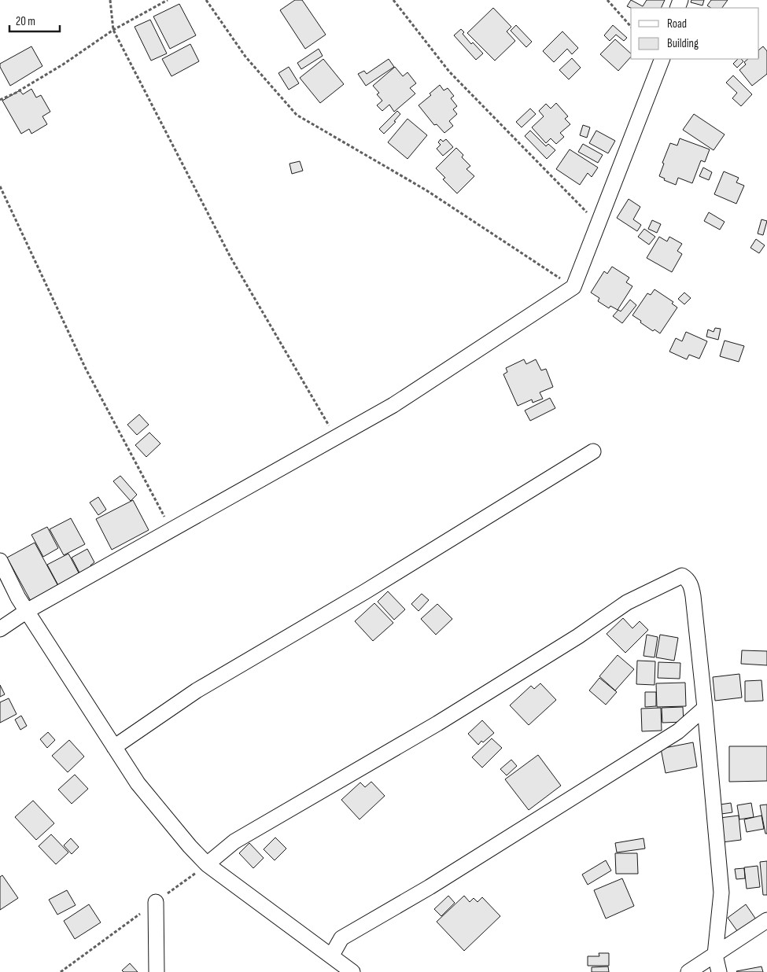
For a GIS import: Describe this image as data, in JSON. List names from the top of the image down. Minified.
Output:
{"legend":["Road","Building"],"scale_bar":"20 m"}
